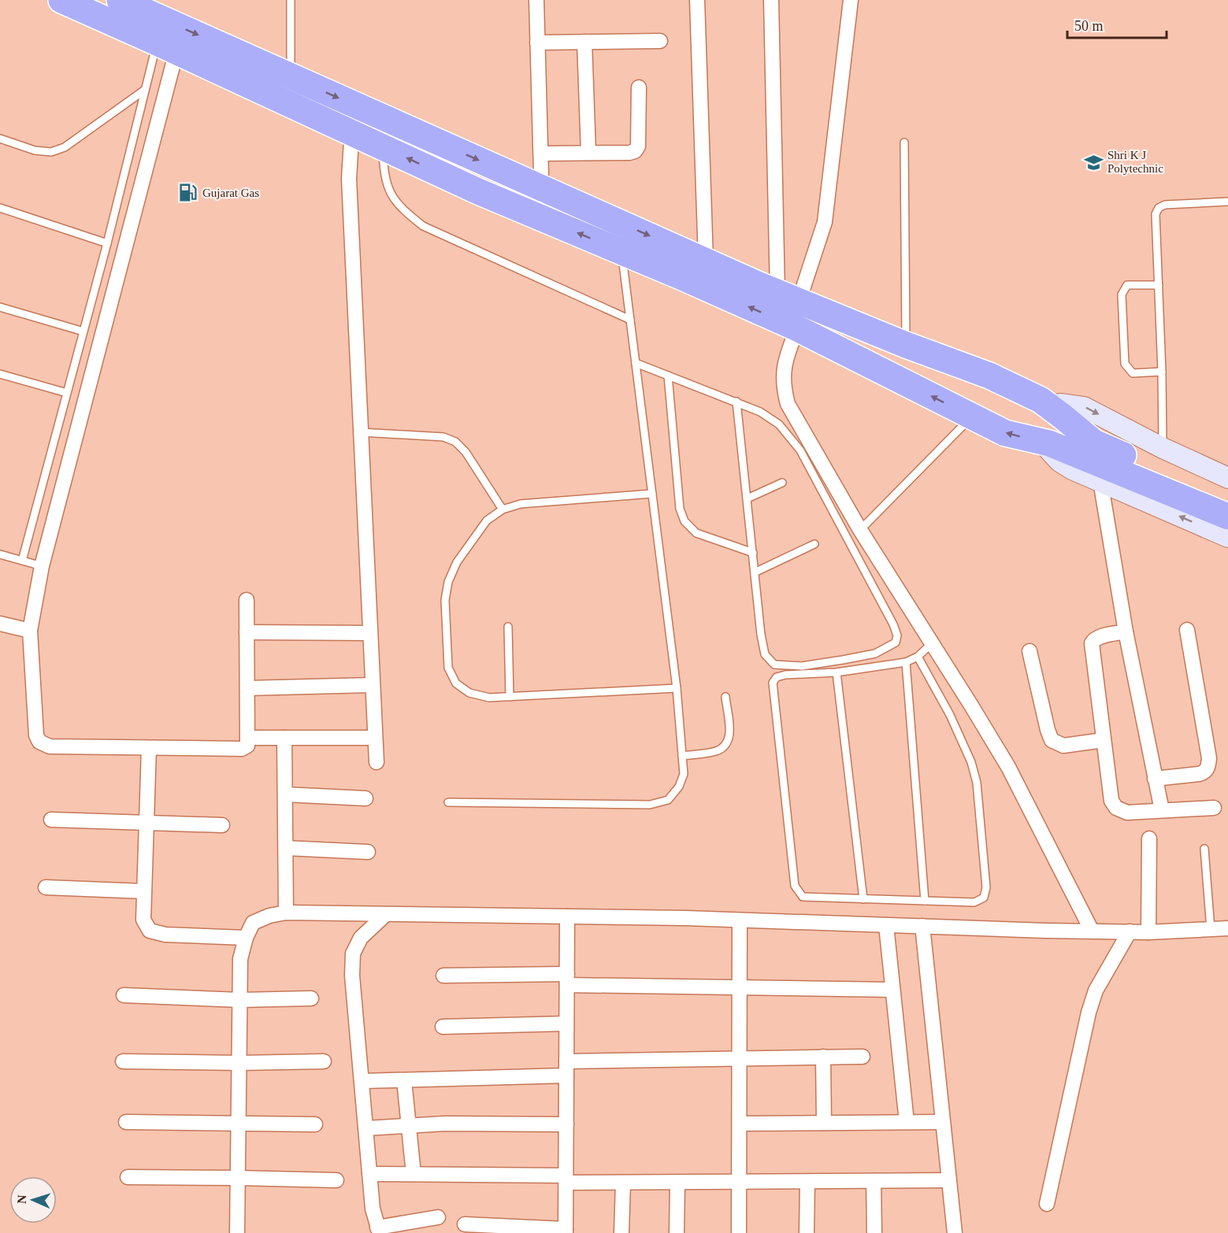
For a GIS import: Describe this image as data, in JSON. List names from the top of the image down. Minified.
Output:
{"places":{"school or university":["Shri K J Polytechnic"],"fuel station":["Gujarat Gas"]},"scale_bar":"50 m","north":"left"}
